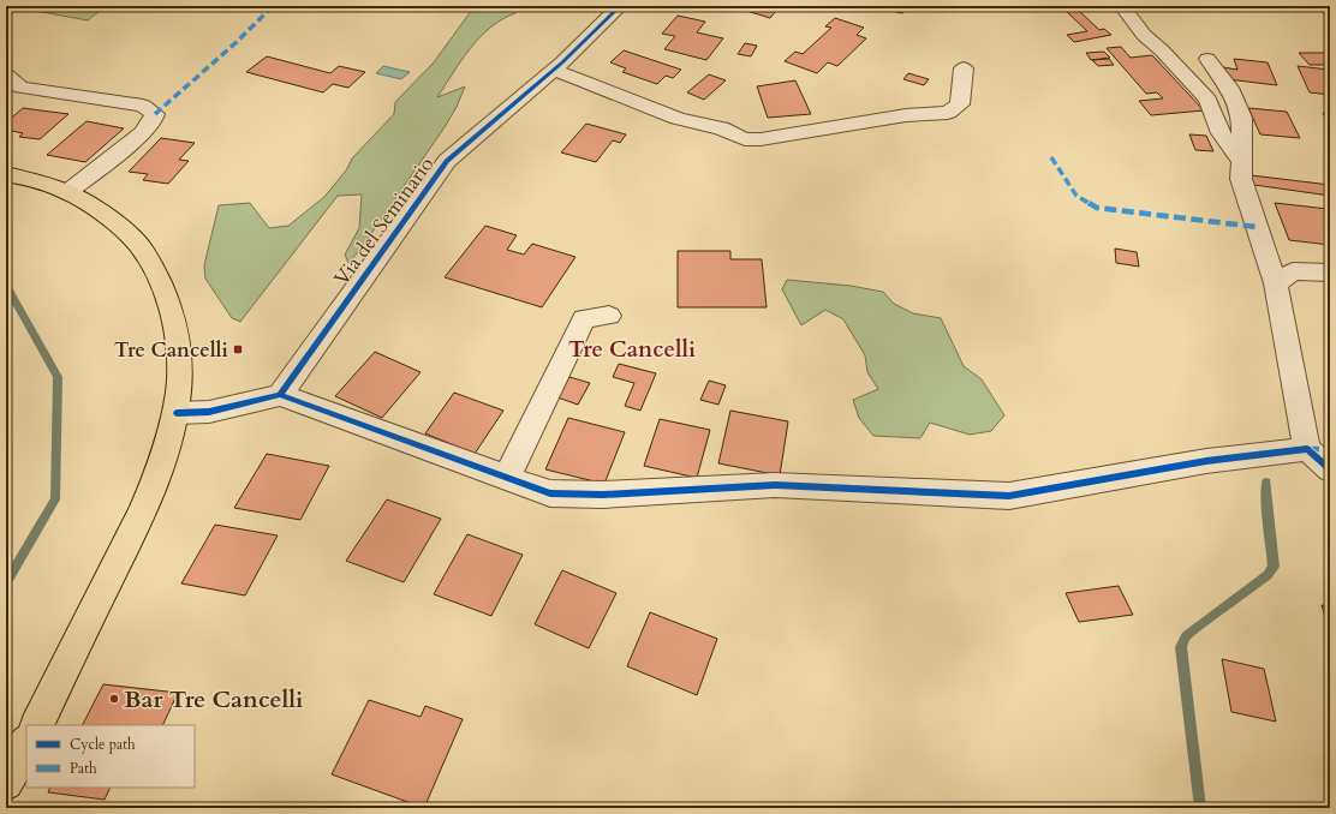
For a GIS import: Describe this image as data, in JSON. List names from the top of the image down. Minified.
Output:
{"streets":{"street":["Via del Seminario"]},"districts":["Tre Cancelli"],"places":{"transit":["Tre Cancelli"],"other":["Bar Tre Cancelli"]},"legend":["Cycle path","Path"]}
